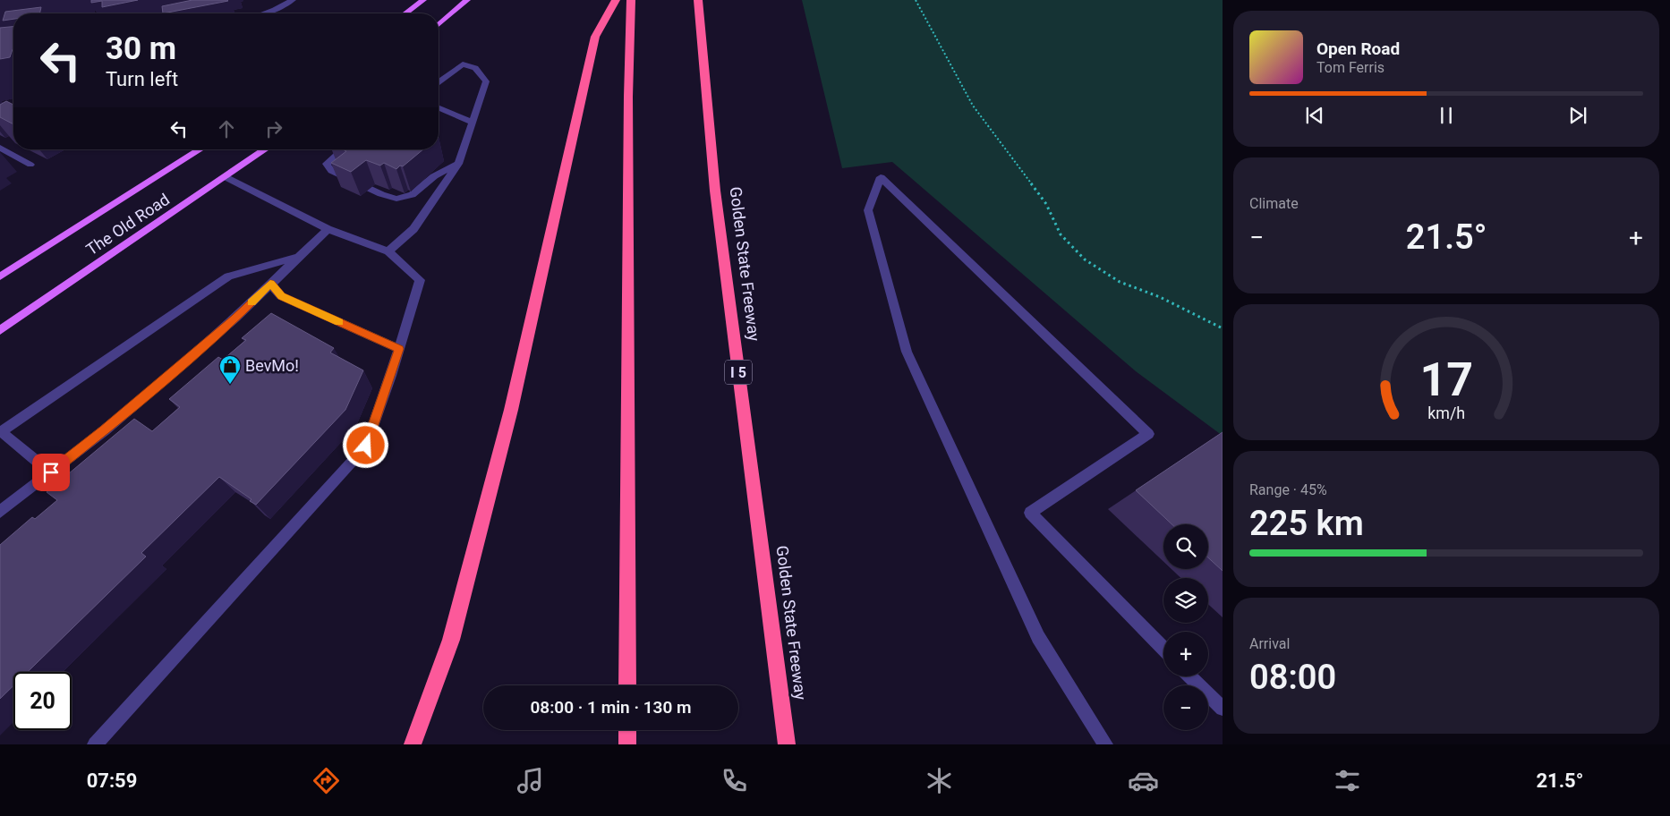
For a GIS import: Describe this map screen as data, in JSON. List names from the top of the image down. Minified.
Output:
{"streets":{"highway":["Golden State Freeway","I 5"],"main road":["The Old Road"]},"places":{"shop":["BevMo!"]},"page":{"turn":["30 m","Turn left"],"song":["Open Road","Tom Ferris"],"tile":["Climate",["Range · 45%","225 km"],["Arrival","08:00"]],"heat":["−","21.5°","+"],"map_buttons":["+","−"],"limit":"20","trip":"08:00 · 1 min · 130 m","tabs":["07:59","21.5°"],"gauge":["17","km/h"]}}
